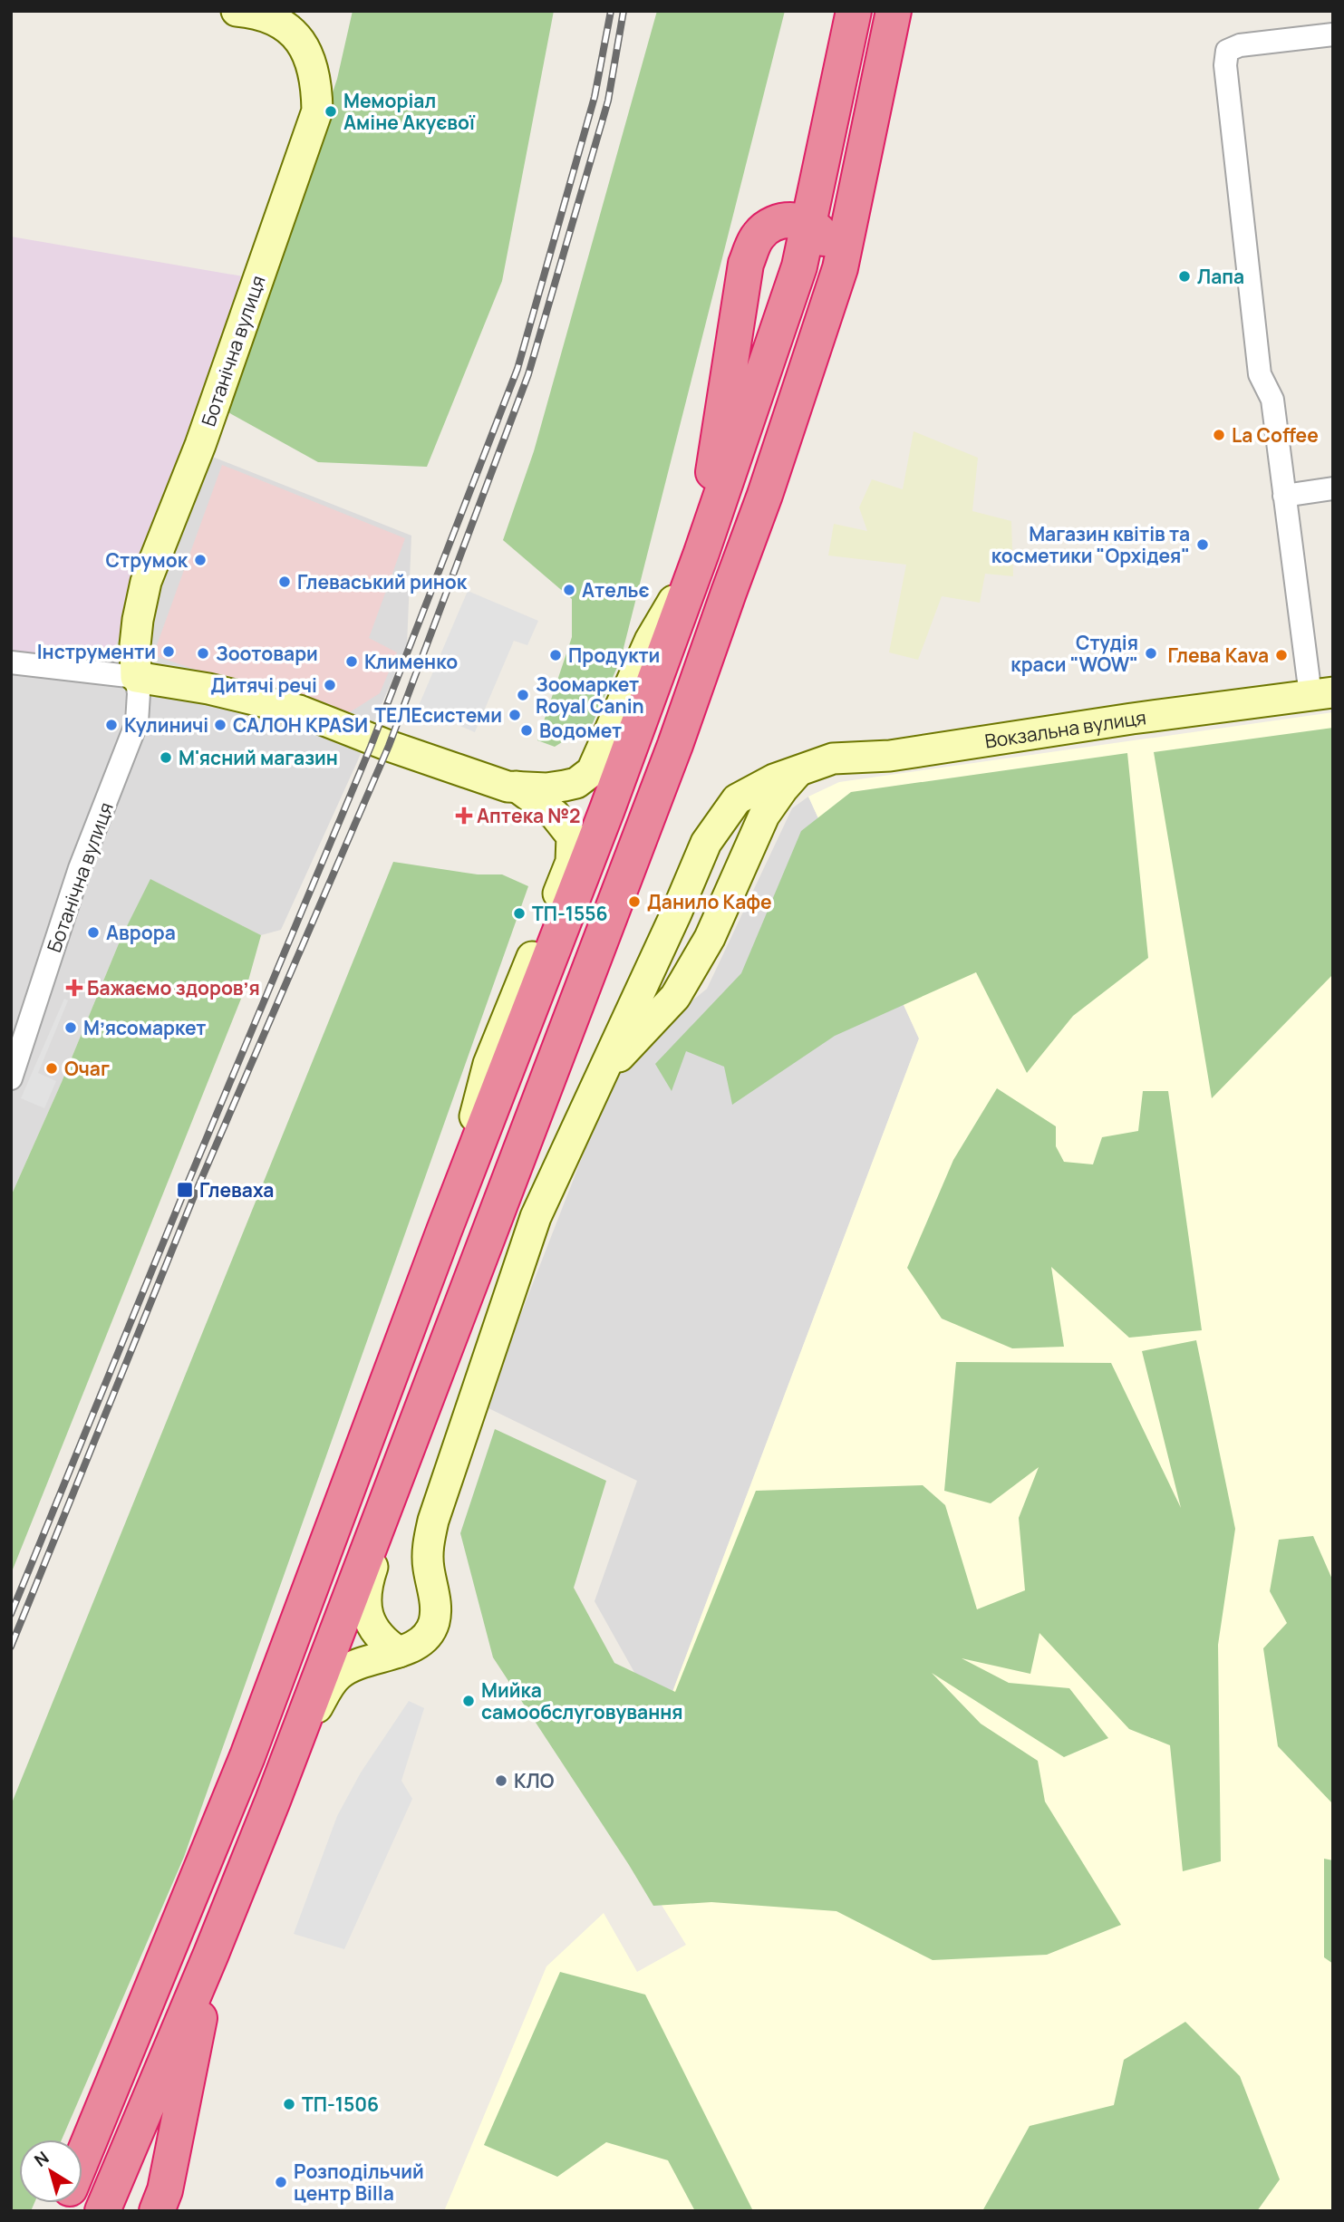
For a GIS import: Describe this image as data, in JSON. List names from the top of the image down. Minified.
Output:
{"streets":{"street":["Ботанічна вулиця","Вокзальна вулиця"]},"places":{"other":["Меморіал Аміне Акуєвої","Лапа","La Coffee","Магазин квітів та косметики \"Орхідея\"","Струмок","Глеваський ринок","Ательє","Інструменти","Зоотовари","Студія краси \"WOW\"","Продукти","Глева Kava","Клименко","Дитячі речі","Зоомаркет Royal Canin","ТЕЛЕсистеми","Кулиничі","САЛОН КРАSИ","Водомет","М'ясний магазин","Данило Кафе","ТП-1556","Аврора","Мʼясомаркет","Очаг","Мийка самообслуговування","КЛО","ТП-1506","Розподільчий центр Billa"],"health":["Аптека №2","Бажаємо здоровʼя"],"transit":["Глеваха"]},"north":"top left"}
